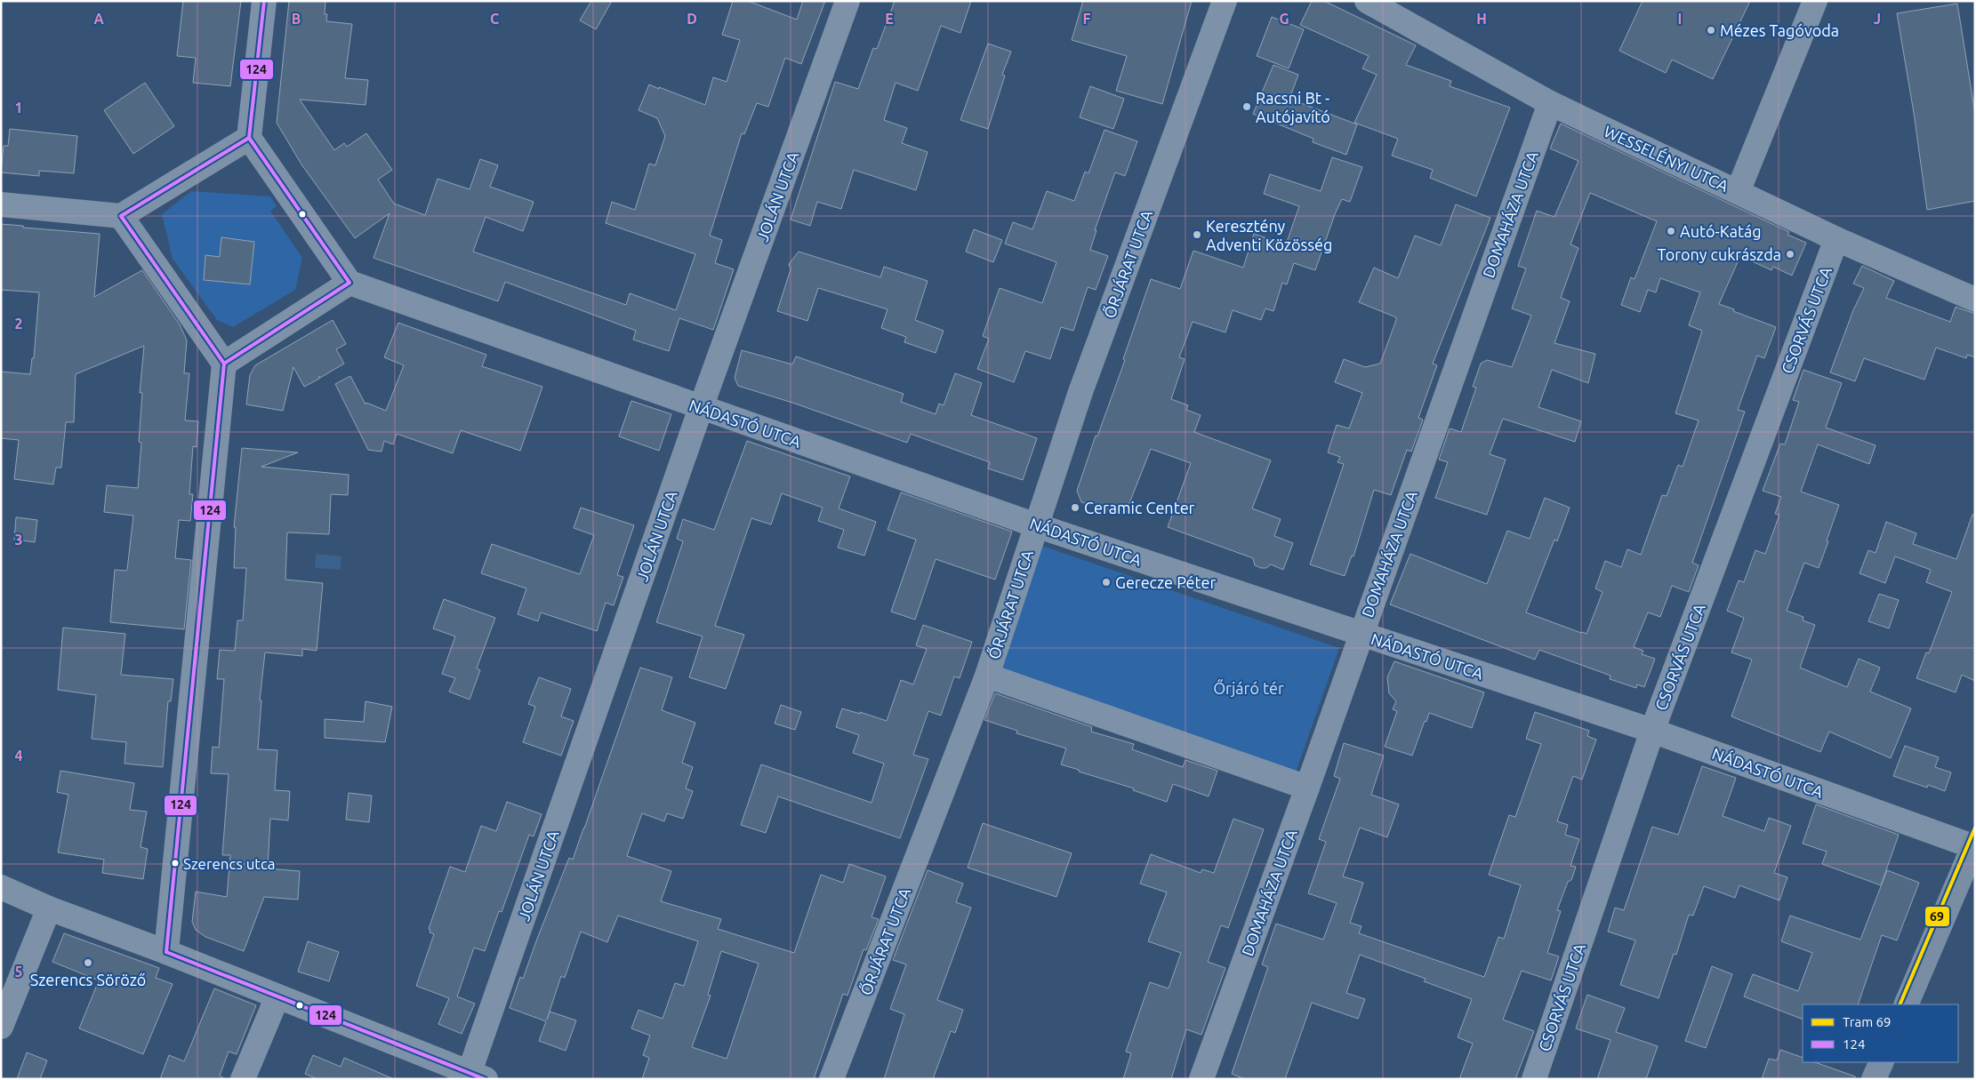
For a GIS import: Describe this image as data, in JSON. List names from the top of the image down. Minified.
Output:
{"streets":{"street":["WESSELÉNYI UTCA","JOLÁN UTCA","DOMAHÁZA UTCA","ŐRJÁRAT UTCA","CSORVÁS UTCA","NÁDASTÓ UTCA"]},"crossings":[["WESSELÉNYI UTCA","DOMAHÁZA UTCA"],["WESSELÉNYI UTCA","CSORVÁS UTCA"],["JOLÁN UTCA","NÁDASTÓ UTCA"],["DOMAHÁZA UTCA","NÁDASTÓ UTCA"],["ŐRJÁRAT UTCA","NÁDASTÓ UTCA"],["CSORVÁS UTCA","NÁDASTÓ UTCA"]],"parks":["Őrjáró tér"],"places":["Mézes Tagóvoda","Racsni Bt - Autójavító","Autó-Katág","Keresztény Adventi Közösség","Torony cukrászda","Ceramic Center","Gerecze Péter","Szerencs utca","Szerencs Söröző"],"lines":["transit line 124","tram line 69"],"legend":["Tram 69","124"],"grid":{"columns":["A","B","C","D","E","F","G","H","I","J"],"rows":["1","2","3","4","5"]}}
